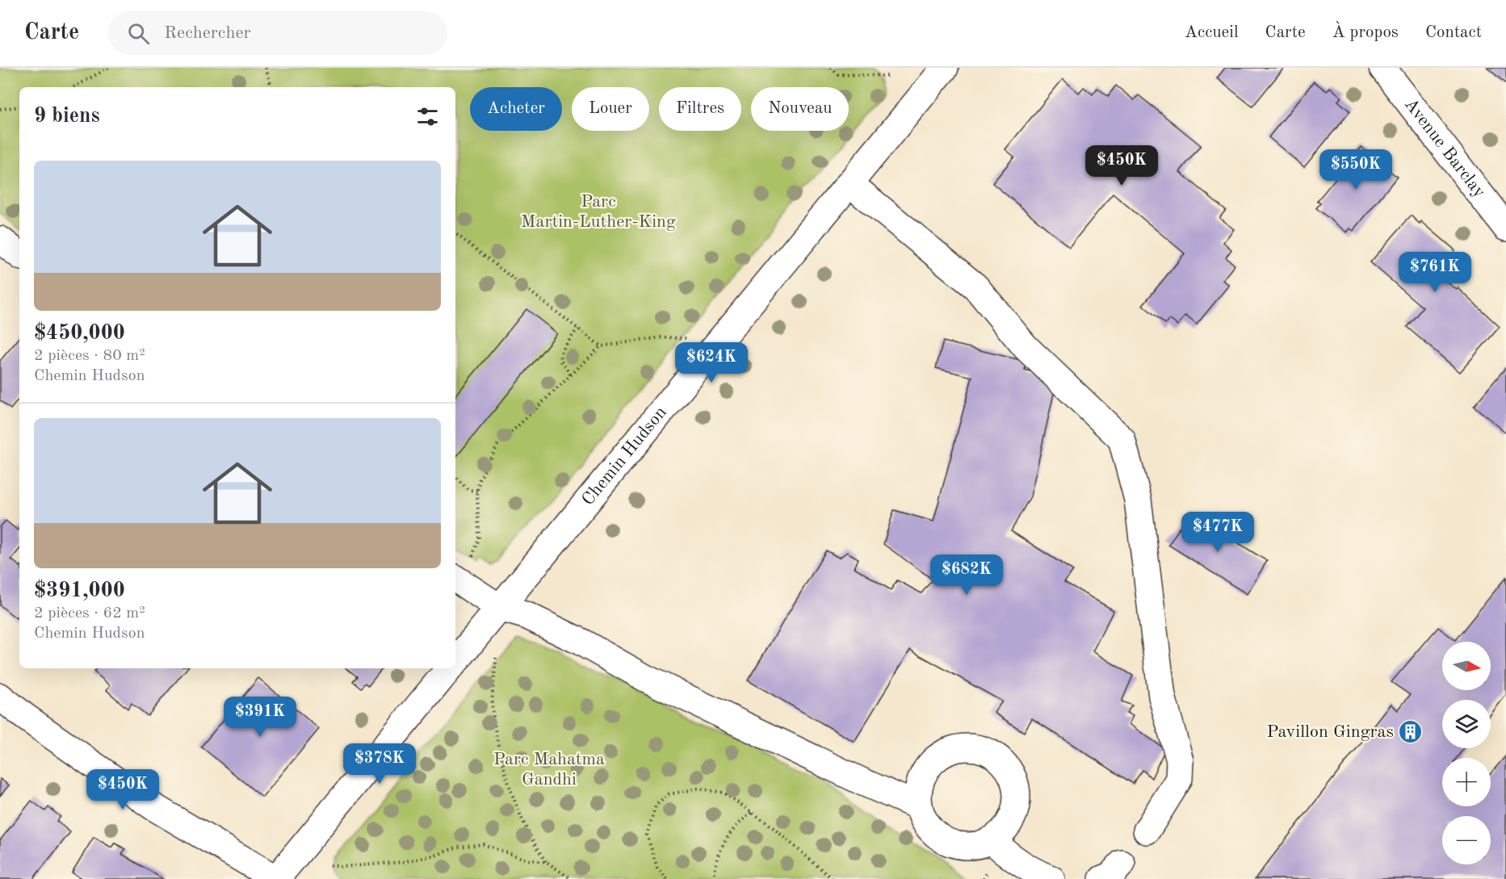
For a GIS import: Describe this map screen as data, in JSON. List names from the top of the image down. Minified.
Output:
{"streets":{"street":["Avenue Barclay","Chemin Hudson"]},"parks":["Parc Martin-Luther-King","Parc Mahatma Gandhi"],"places":{"building":["Pavillon Gingras"]},"north":"right","page":{"header":"Carte","search":"Rechercher","nav":["Accueil","Carte","À propos","Contact"],"chip":["Acheter","Louer","Filtres","Nouveau"],"heading":"9 biens","price":["$450K","$550K","$761K","$624K","$477K","$682K","$391K","$378K","$450K"],"list":[{"name":"$450,000","note":"2 pièces · 80 m² · Chemin Hudson"},{"name":"$391,000","note":"2 pièces · 62 m² · Chemin Hudson"}],"map_buttons":["+","−"]}}
